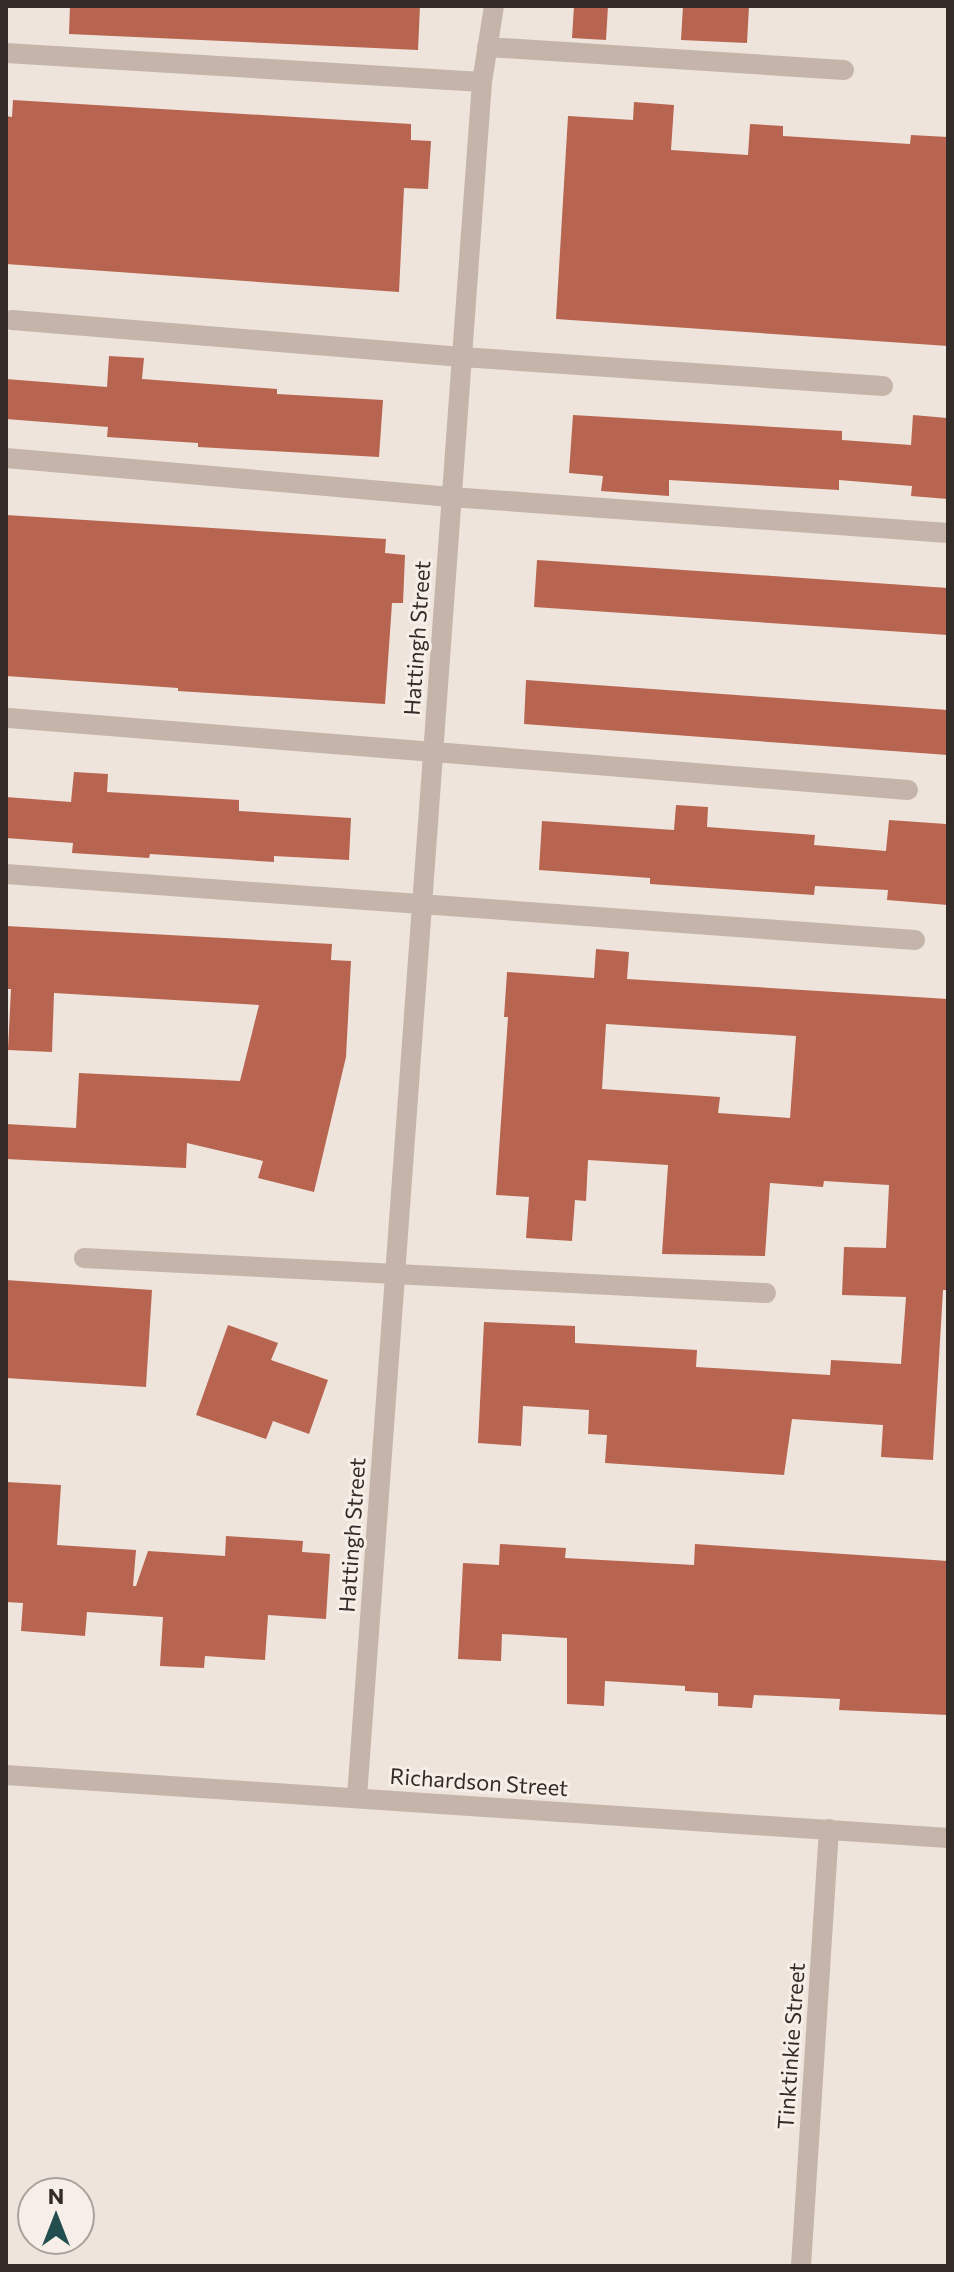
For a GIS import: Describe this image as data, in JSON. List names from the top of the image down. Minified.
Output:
{"streets":{"street":["Hattingh Street","Richardson Street","Tinktinkie Street"]},"crossings":[["Hattingh Street","Richardson Street"],["Richardson Street","Tinktinkie Street"]],"north":"top"}
